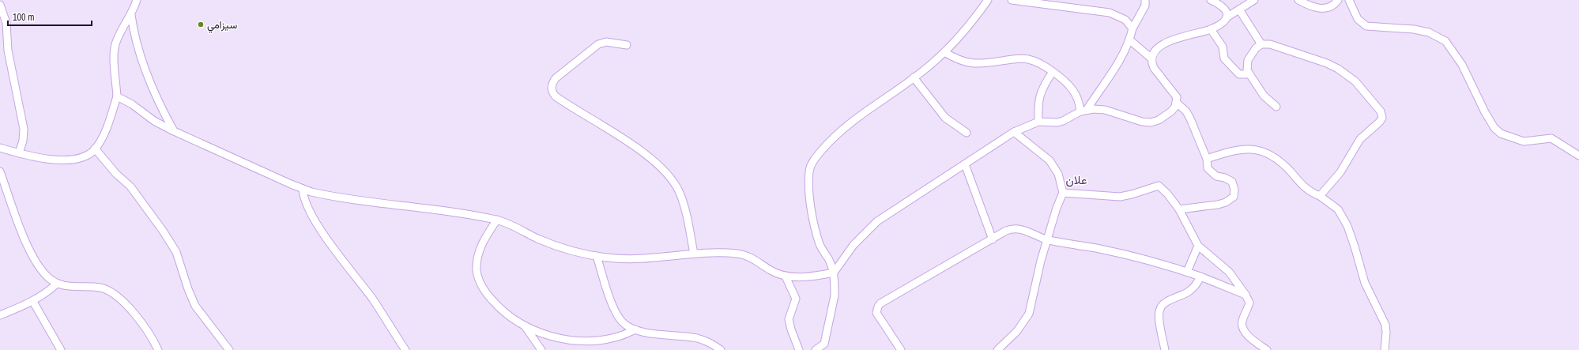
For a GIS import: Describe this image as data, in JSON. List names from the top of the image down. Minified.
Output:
{"districts":["علان"],"places":["سيزامي"],"scale_bar":"100 m"}
